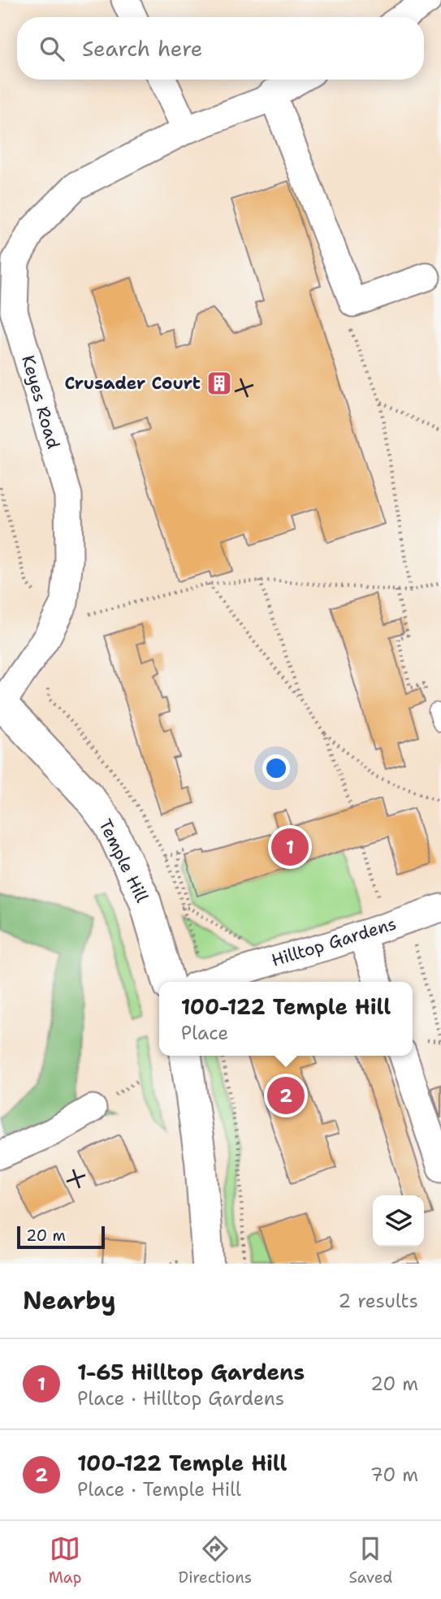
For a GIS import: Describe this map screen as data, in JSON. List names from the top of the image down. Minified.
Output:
{"streets":{"street":["Keyes Road","Temple Hill","Hilltop Gardens"]},"crossings":[["Keyes Road","Temple Hill"]],"places":{"building":["Crusader Court"]},"scale_bar":"20 m","page":{"search":"Search here","pins":["1","2"],"popup":["100-122 Temple Hill","Place"],"scale":"20 m","heading":["Nearby","2 results"],"list":[{"mark":"1","name":"1-65 Hilltop Gardens","note":"Place · Hilltop Gardens","value":"20 m"},{"mark":"2","name":"100-122 Temple Hill","note":"Place · Temple Hill","value":"70 m"}],"nav":["Map","Directions","Saved"]}}
